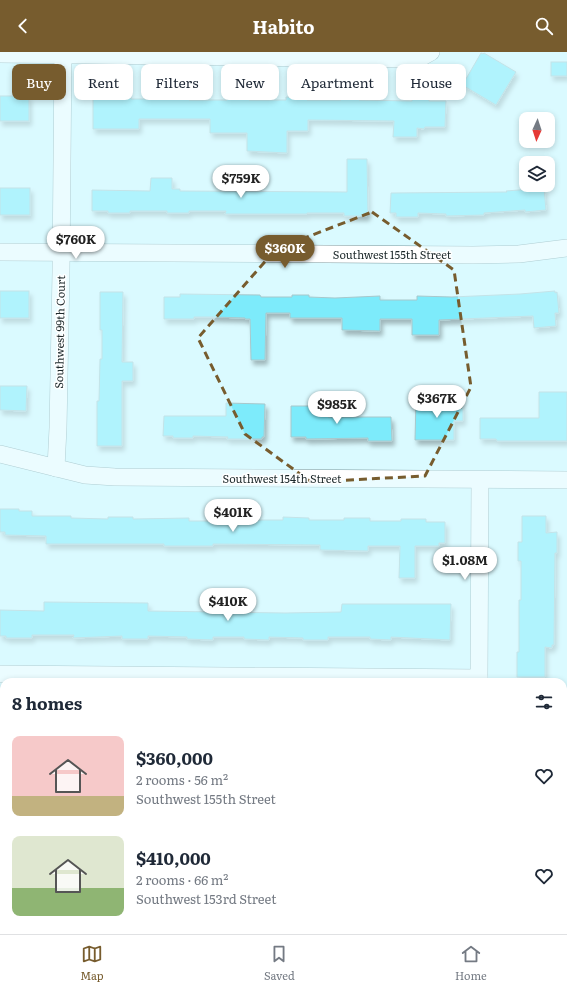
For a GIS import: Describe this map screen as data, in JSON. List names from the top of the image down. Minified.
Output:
{"streets":{"street":["Southwest 155th Street","Southwest 99th Court","Southwest 154th Street"]},"crossings":[["Southwest 155th Street","Southwest 99th Court"],["Southwest 99th Court","Southwest 154th Street"]],"north":"bottom","page":{"header":"Habito","chip":["Buy","Rent","Filters","New","Apartment","House"],"price":["$759K","$760K","$360K","$367K","$985K","$401K","$1.08M","$410K"],"heading":"8 homes","list":[{"name":"$360,000","note":"2 rooms · 56 m² · Southwest 155th Street"},{"name":"$410,000","note":"2 rooms · 66 m² · Southwest 153rd Street"}],"tabs":["Map","Saved","Home"]}}
